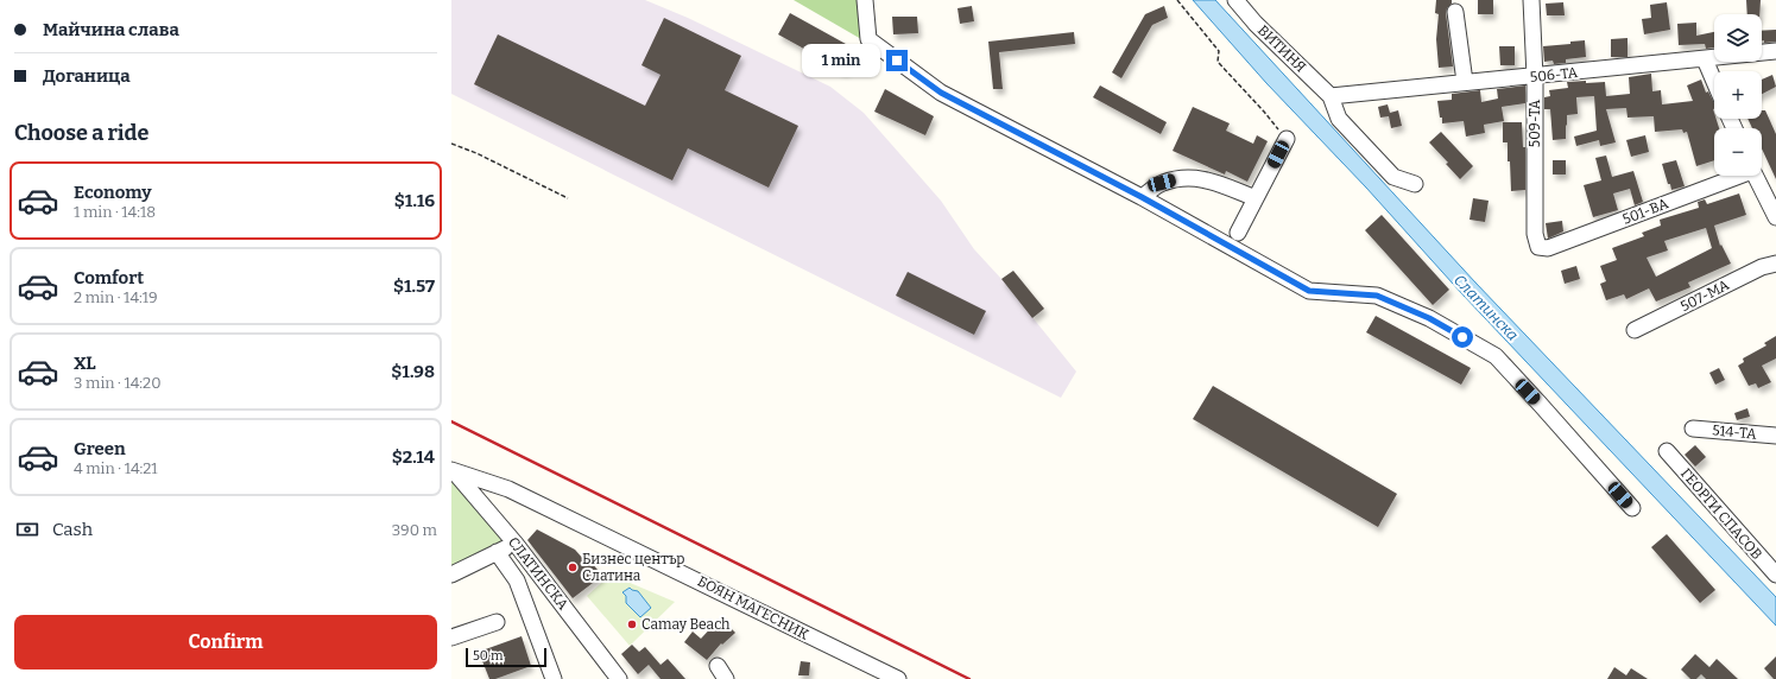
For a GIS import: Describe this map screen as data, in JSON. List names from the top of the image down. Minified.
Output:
{"streets":{"street":["ВИТИНЯ","506-ТА","509-ТА","501-ВА","507-МА","514-ТА","ГЕОРГИ СПАСОВ","СЛАТИНСКА","БОЯН МАГЕСНИК"]},"crossings":[["ВИТИНЯ","506-ТА"],["506-ТА","509-ТА"],["509-ТА","501-ВА"],["СЛАТИНСКА","БОЯН МАГЕСНИК"]],"water":["Слатинска"],"places":["Бизнес център Слатина","Camay Beach"],"scale_bar":"50 m","page":{"banner":["Майчина слава","Доганица"],"map_buttons":["+","−"],"bubble":"1 min","heading":"Choose a ride","list":[{"name":"Economy","note":"1 min · 14:18","value":"$1.16"},{"name":"Comfort","note":"2 min · 14:19","value":"$1.57"},{"name":"XL","note":"3 min · 14:20","value":"$1.98"},{"name":"Green","note":"4 min · 14:21","value":"$2.14"}],"pay":["Cash","390 m"],"buttons":"Confirm","scale":"50 m"}}
